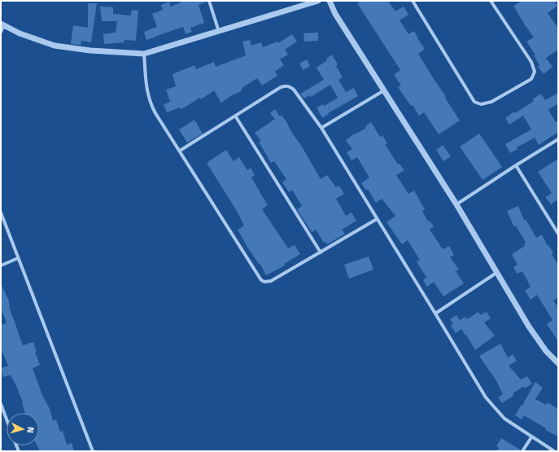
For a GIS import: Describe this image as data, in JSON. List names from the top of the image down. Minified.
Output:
{"north":"right"}
